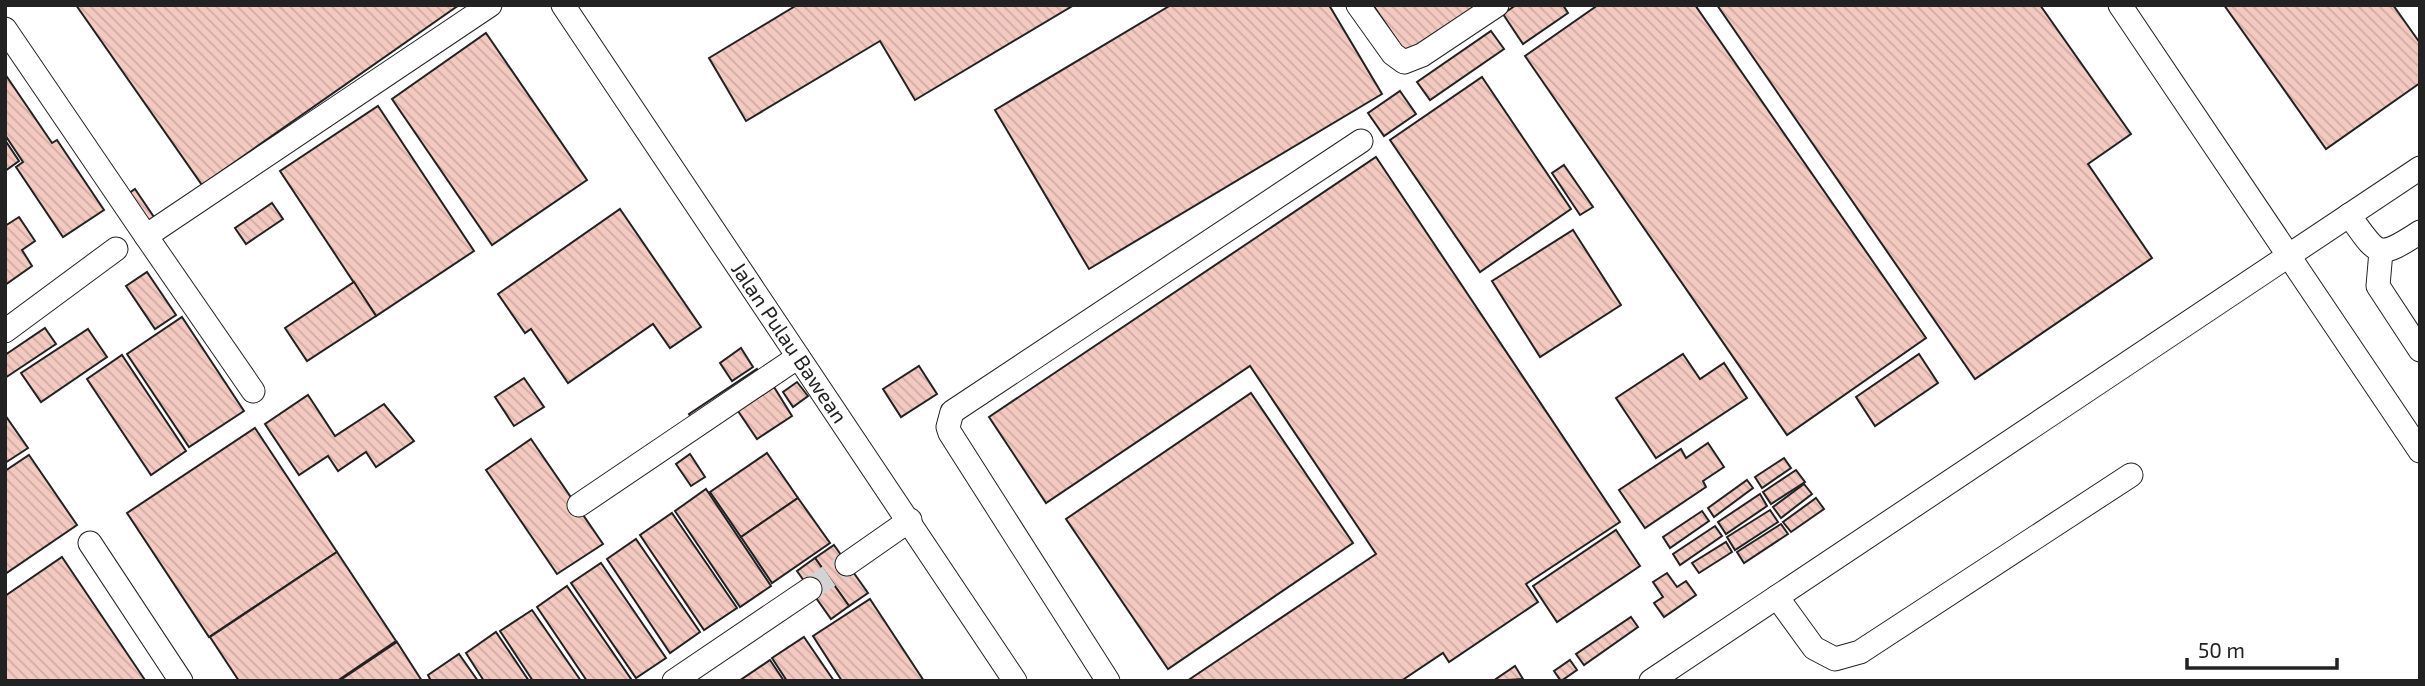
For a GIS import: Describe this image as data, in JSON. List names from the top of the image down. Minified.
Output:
{"streets":{"street":["Jalan Pulau Bawean"]},"scale_bar":"50 m"}
